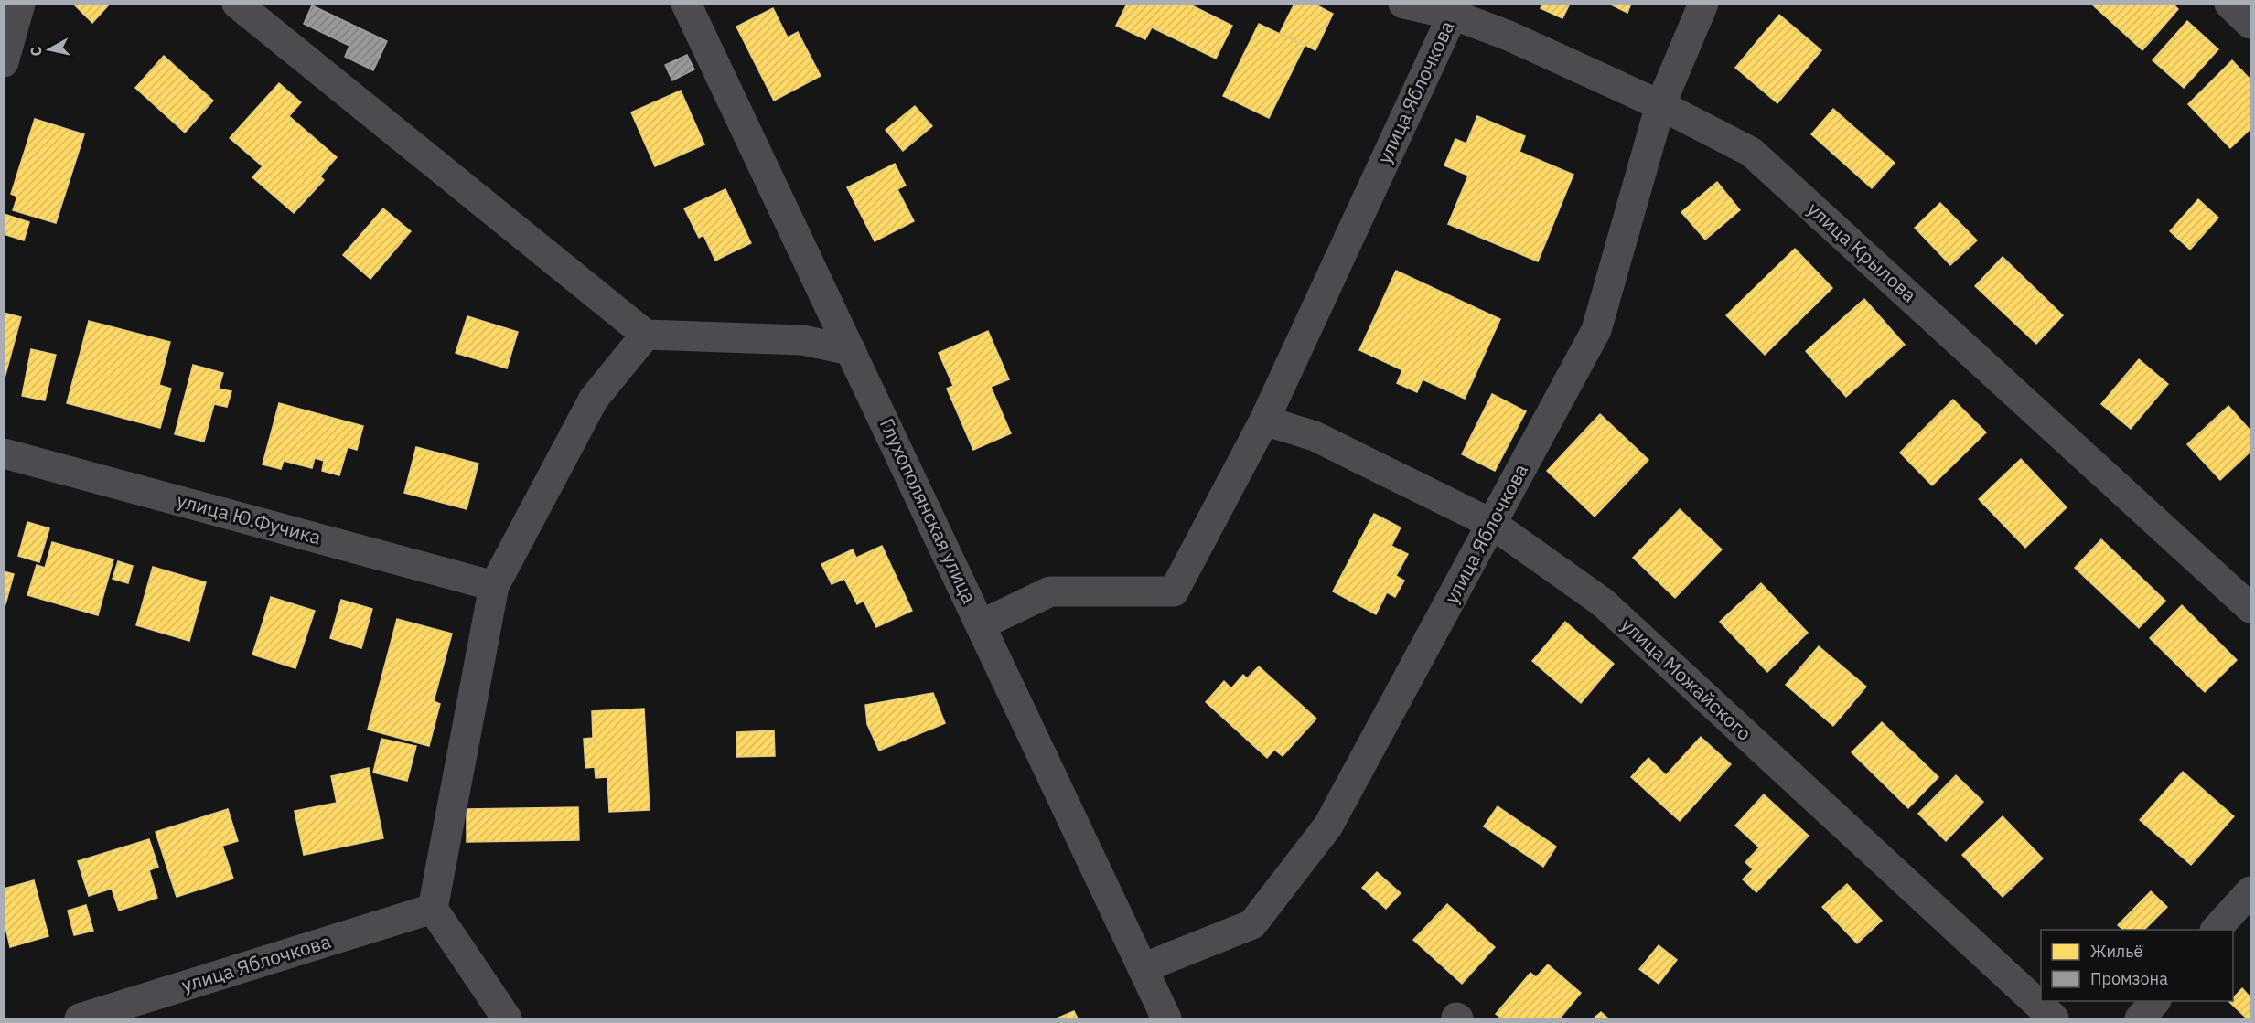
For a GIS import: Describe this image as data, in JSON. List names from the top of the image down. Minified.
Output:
{"streets":{"street":["улица Яблочкова","улица Крылова","Глухополянская улица","улица Ю.Фучика","улица Можайского"]},"crossings":[["улица Яблочкова","улица Крылова"],["улица Яблочкова","Глухополянская улица"],["улица Яблочкова","улица Можайского"]],"legend":["Жильё","Промзона"],"north":"left"}
